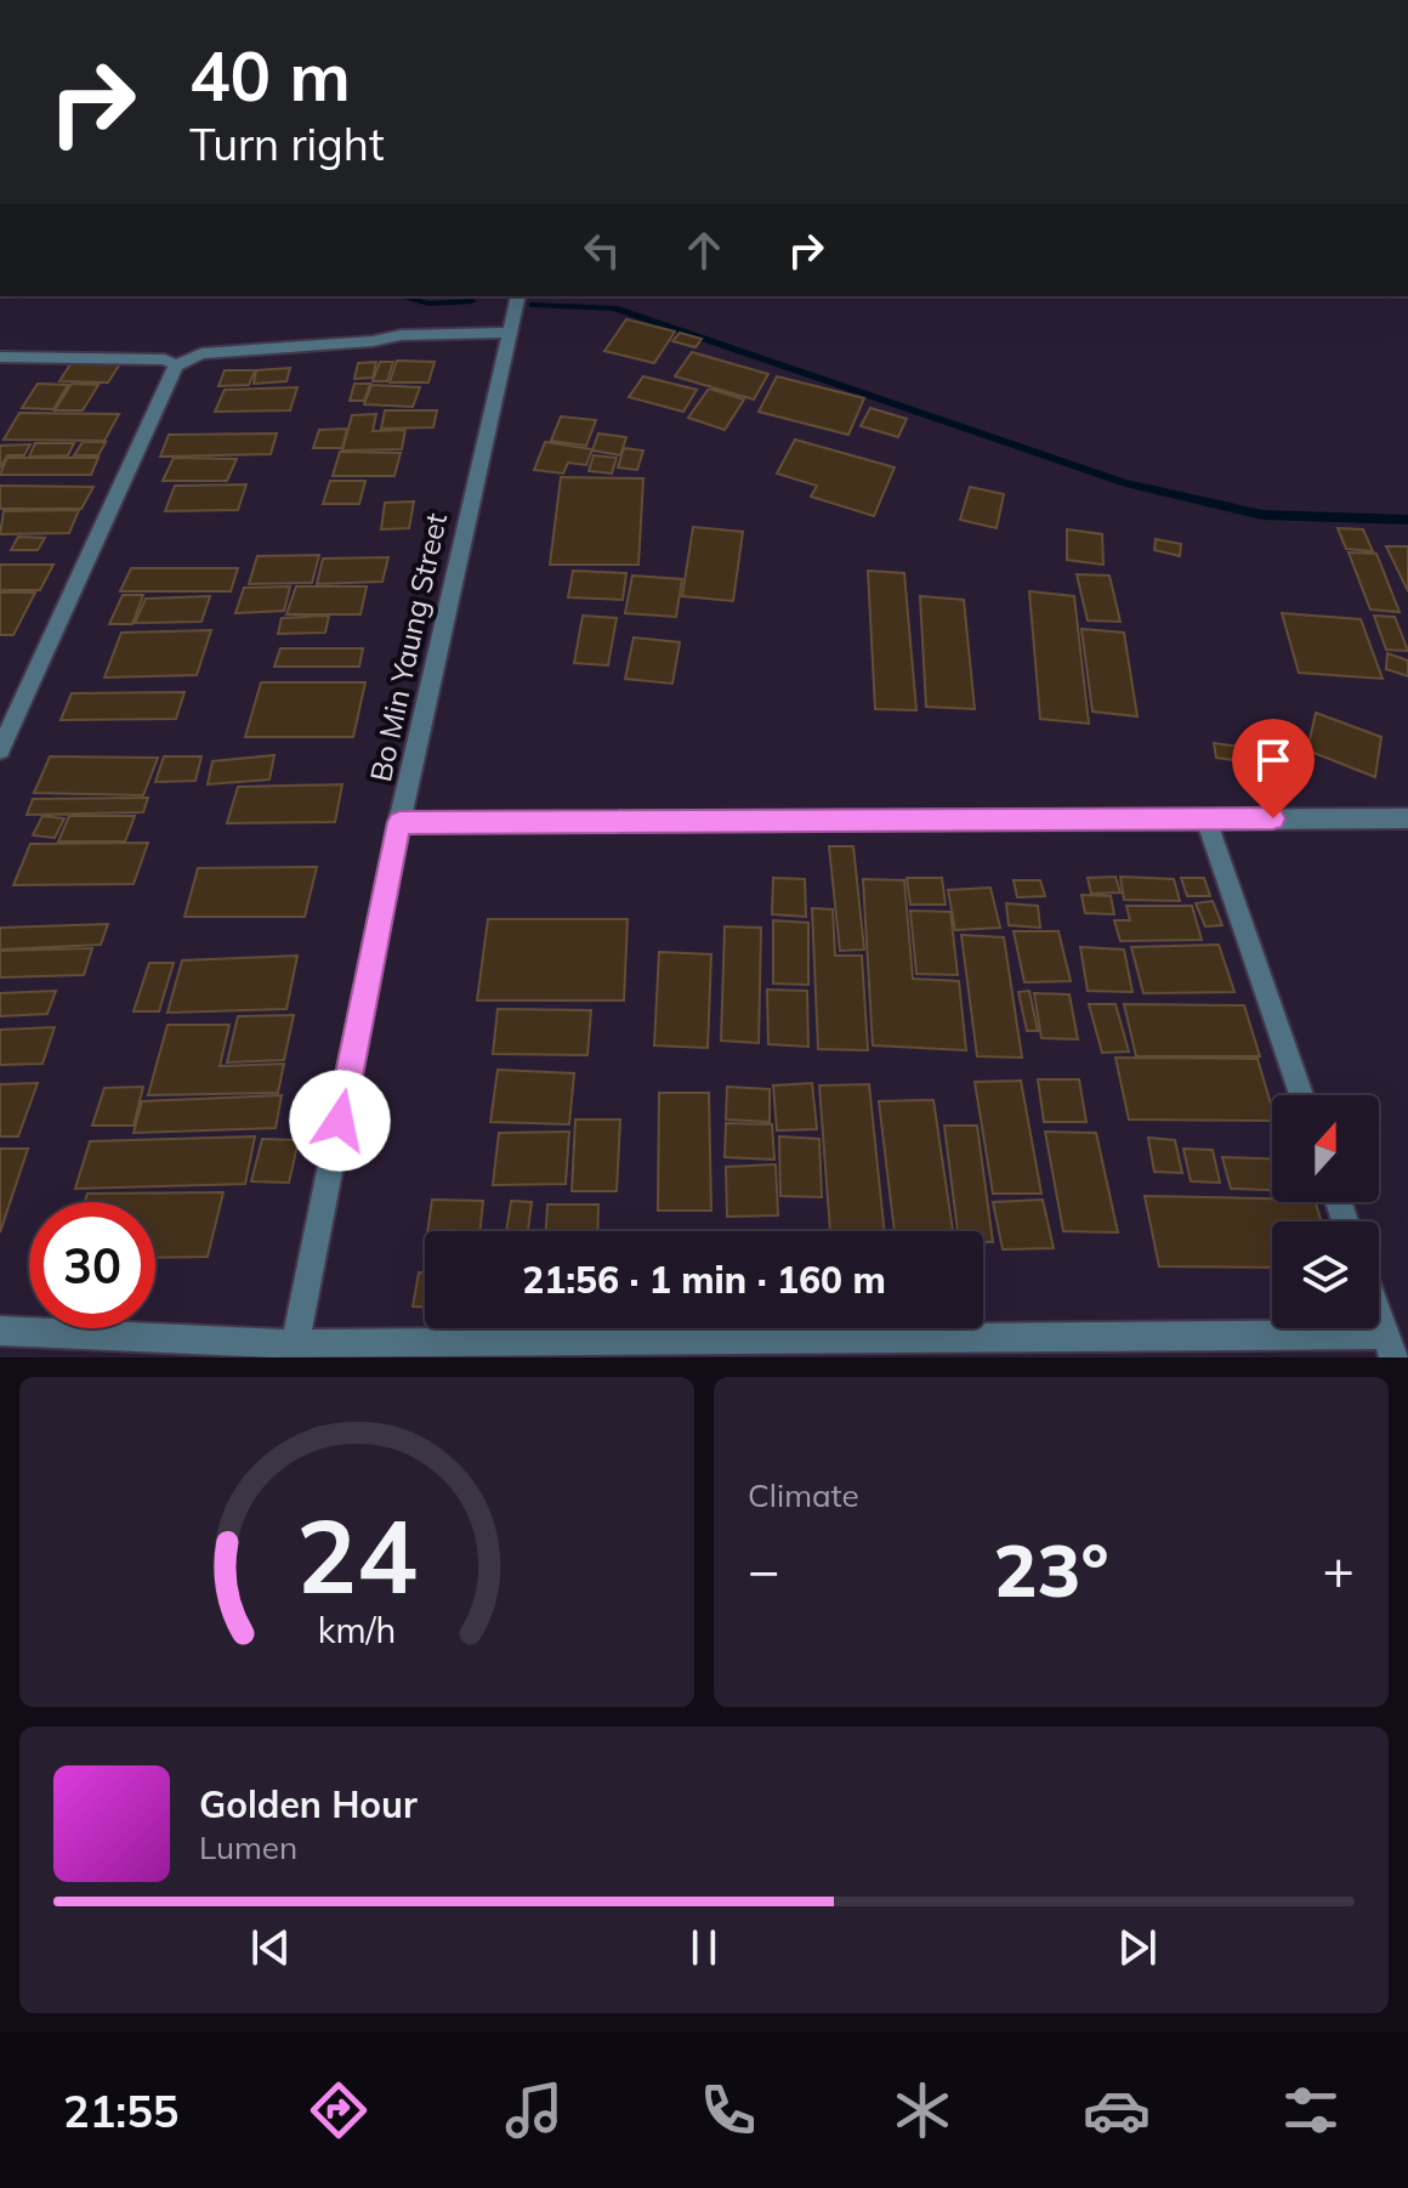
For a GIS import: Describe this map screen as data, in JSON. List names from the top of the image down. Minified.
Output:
{"streets":{"street":["Bo Min Yaung Street"]},"north":"top","page":{"turn":["40 m","Turn right"],"limit":"30","trip":"21:56 · 1 min · 160 m","tile":"Climate","heat":["−","23°","+"],"song":["Golden Hour","Lumen"],"tabs":"21:55","gauge":["24","km/h"]}}
